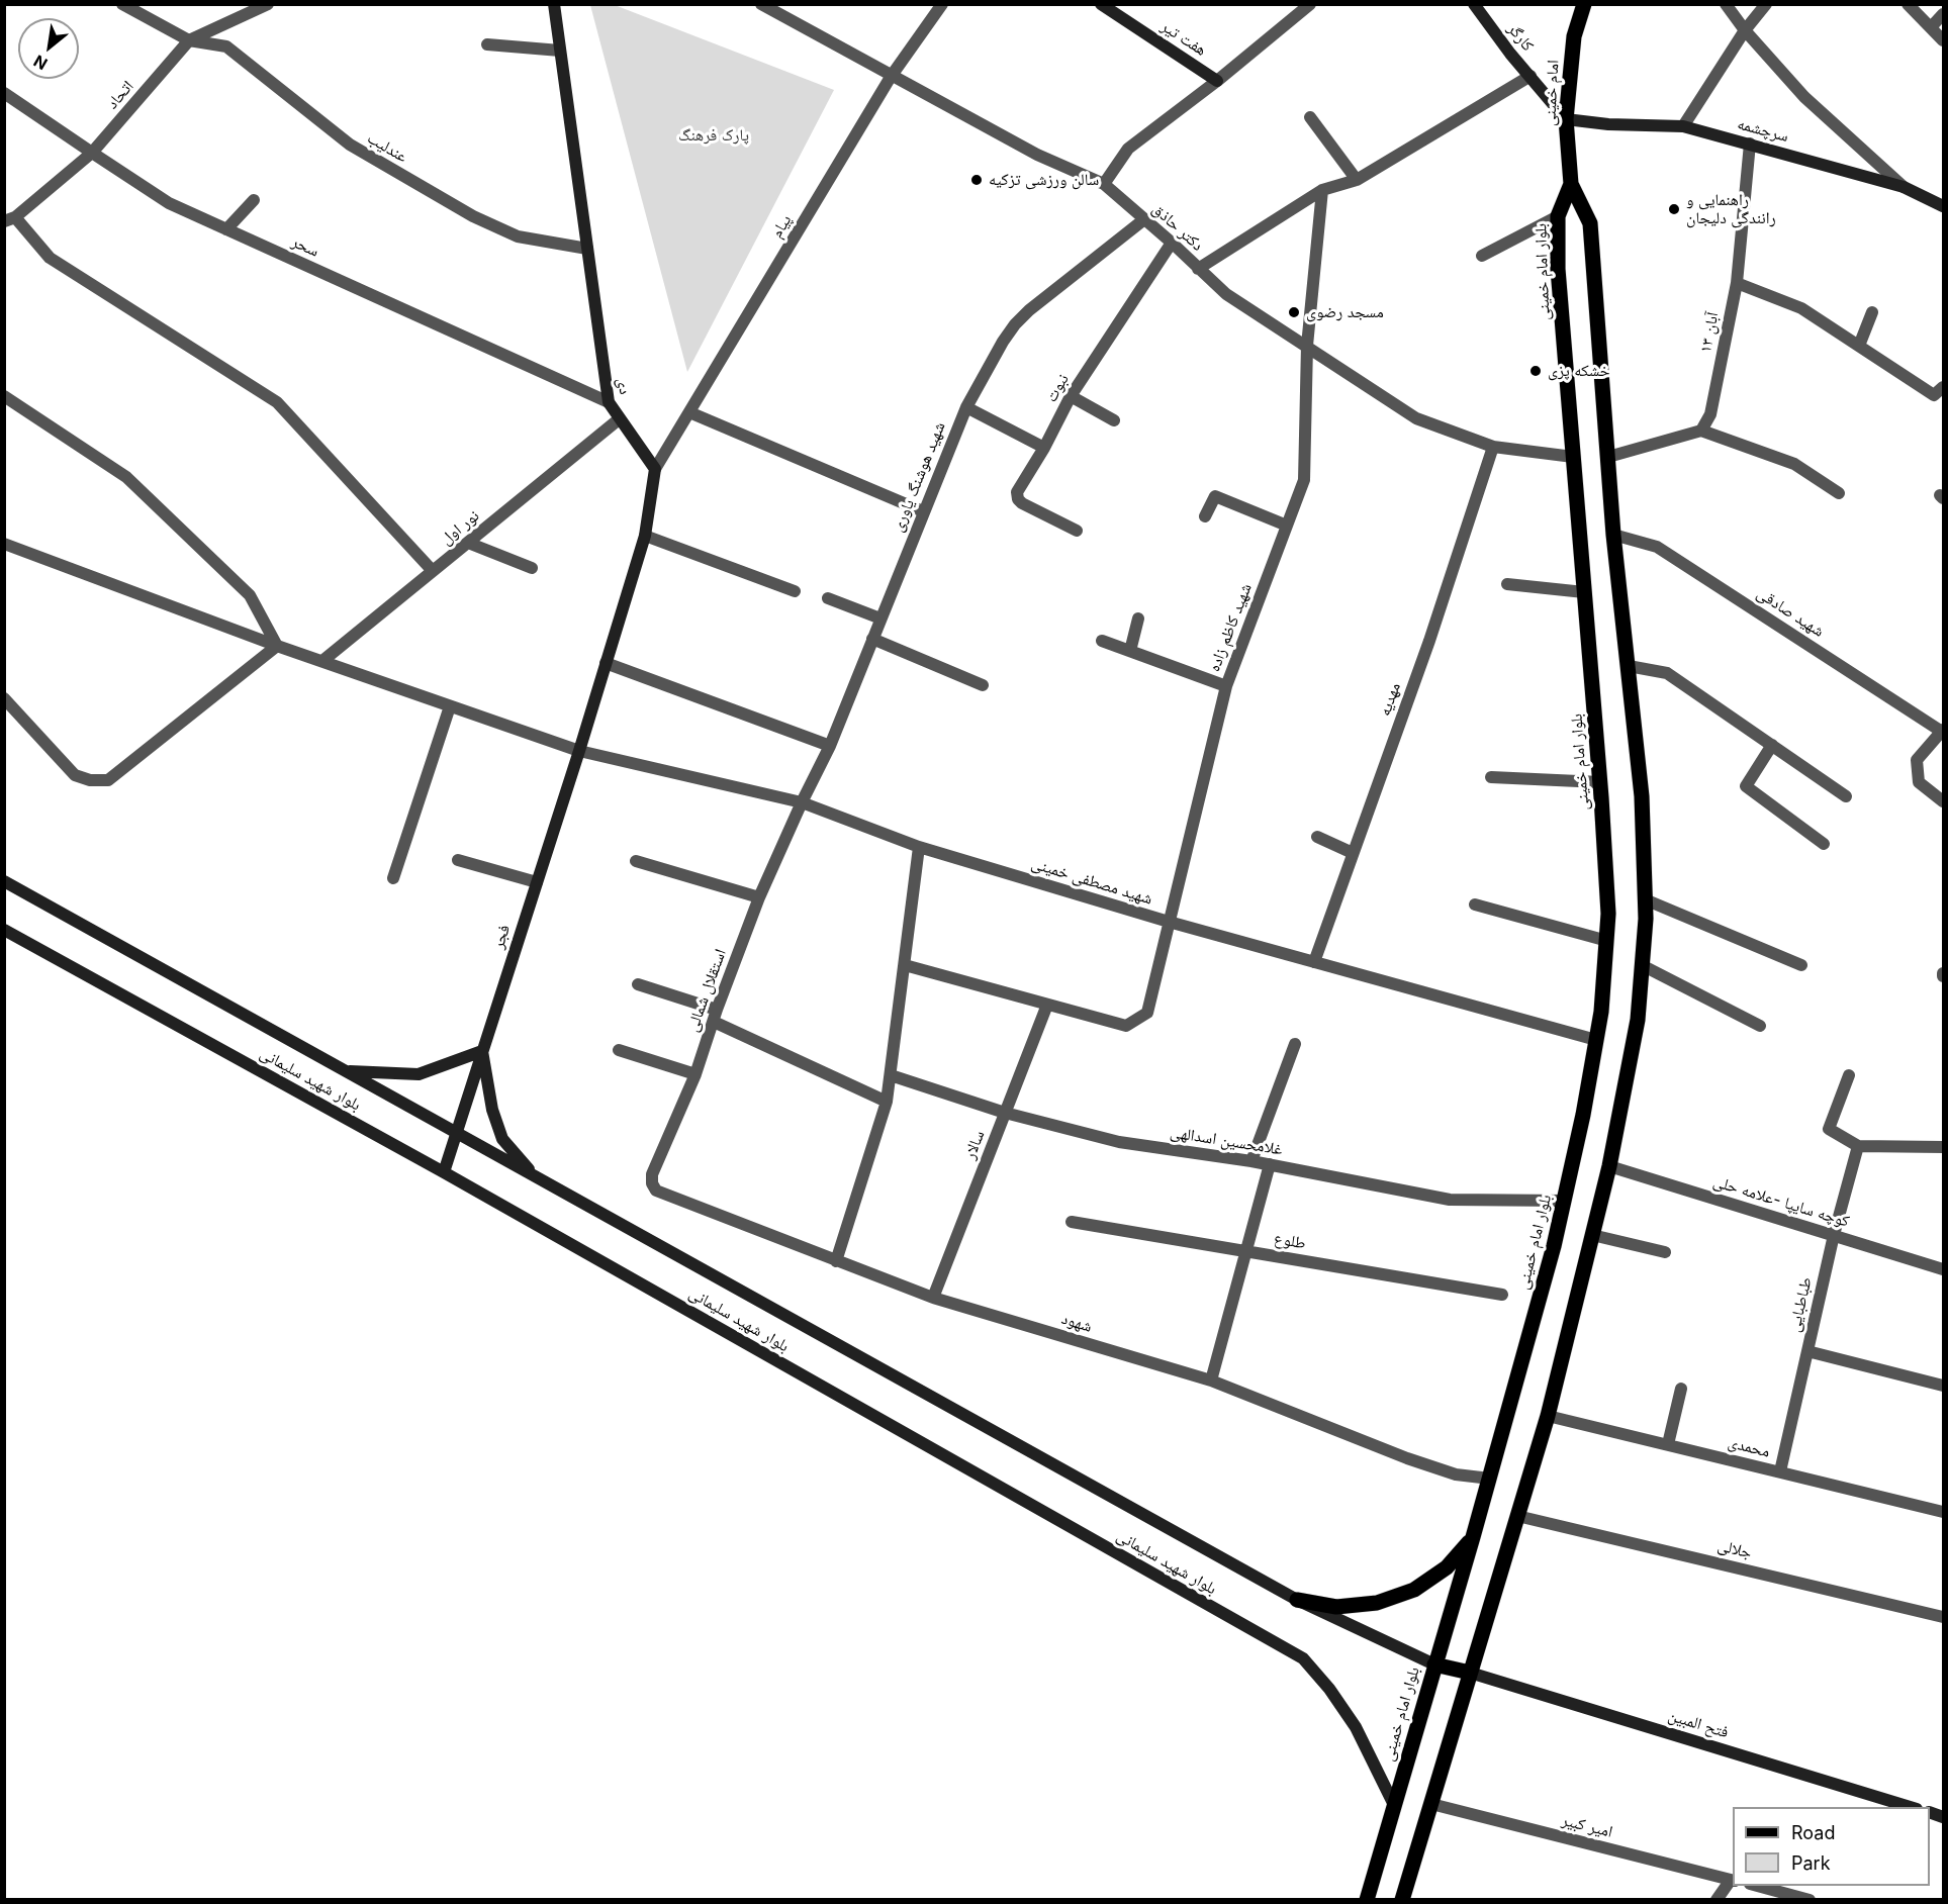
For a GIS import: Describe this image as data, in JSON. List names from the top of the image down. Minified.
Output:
{"streets":{"main road":["کارگر","هفت تیر","امام خمینی","سرچشمه","بلوار امام خمینی","دی","فجر","بلوار شهید سلیمانی","فتح المبین"],"street":["اتحاد","عندلیب","پیام","دکتر حاذق","سحر","۱۳ آبان","نبوت","شهید هوشنگ یاوری","نور اول","شهید صادقی","شهید کاظم زاده","مهدیه","شهید مصطفی خمینی","استقلال شمالی","غلامحسین اسدالهی","سالار","کوچه سایپا -علامه حلی","طلوع","طباطبایی","شهود","محمدی","جلالی","امیر کبیر"]},"crossings":[["کارگر","امام خمینی"],["کارگر","سرچشمه"],["امام خمینی","سرچشمه"],["امام خمینی","بلوار امام خمینی"],["اتحاد","عندلیب"],["اتحاد","سحر"],["سرچشمه","۱۳ آبان"],["عندلیب","دی"],["پیام","دکتر حاذق"],["پیام","دی"],["دکتر حاذق","بلوار امام خمینی"],["دکتر حاذق","نبوت"],["دکتر حاذق","شهید هوشنگ یاوری"],["دکتر حاذق","شهید کاظم زاده"],["دکتر حاذق","مهدیه"],["سحر","دی"],["بلوار امام خمینی","شهید مصطفی خمینی"],["بلوار امام خمینی","بلوار شهید سلیمانی"],["بلوار امام خمینی","غلامحسین اسدالهی"],["بلوار امام خمینی","شهود"],["دی","نور اول"],["شهید هوشنگ یاوری","شهید مصطفی خمینی"],["شهید هوشنگ یاوری","استقلال شمالی"],["نور اول","شهید مصطفی خمینی"],["شهید کاظم زاده","شهید مصطفی خمینی"],["شهید کاظم زاده","سالار"],["مهدیه","شهید مصطفی خمینی"],["شهید مصطفی خمینی","فجر"],["شهید مصطفی خمینی","استقلال شمالی"],["فجر","بلوار شهید سلیمانی"],["استقلال شمالی","شهود"],["غلامحسین اسدالهی","سالار"],["سالار","شهود"],["کوچه سایپا -علامه حلی","طباطبایی"],["طباطبایی","محمدی"]],"parks":["پارک فرهنگ"],"places":["سالن ورزشی تزکیه","راهنمایی و رانندگی دلیجان","مسجد رضوی","خشکه پزی"],"legend":["Road","Park"],"north":"bottom left"}
